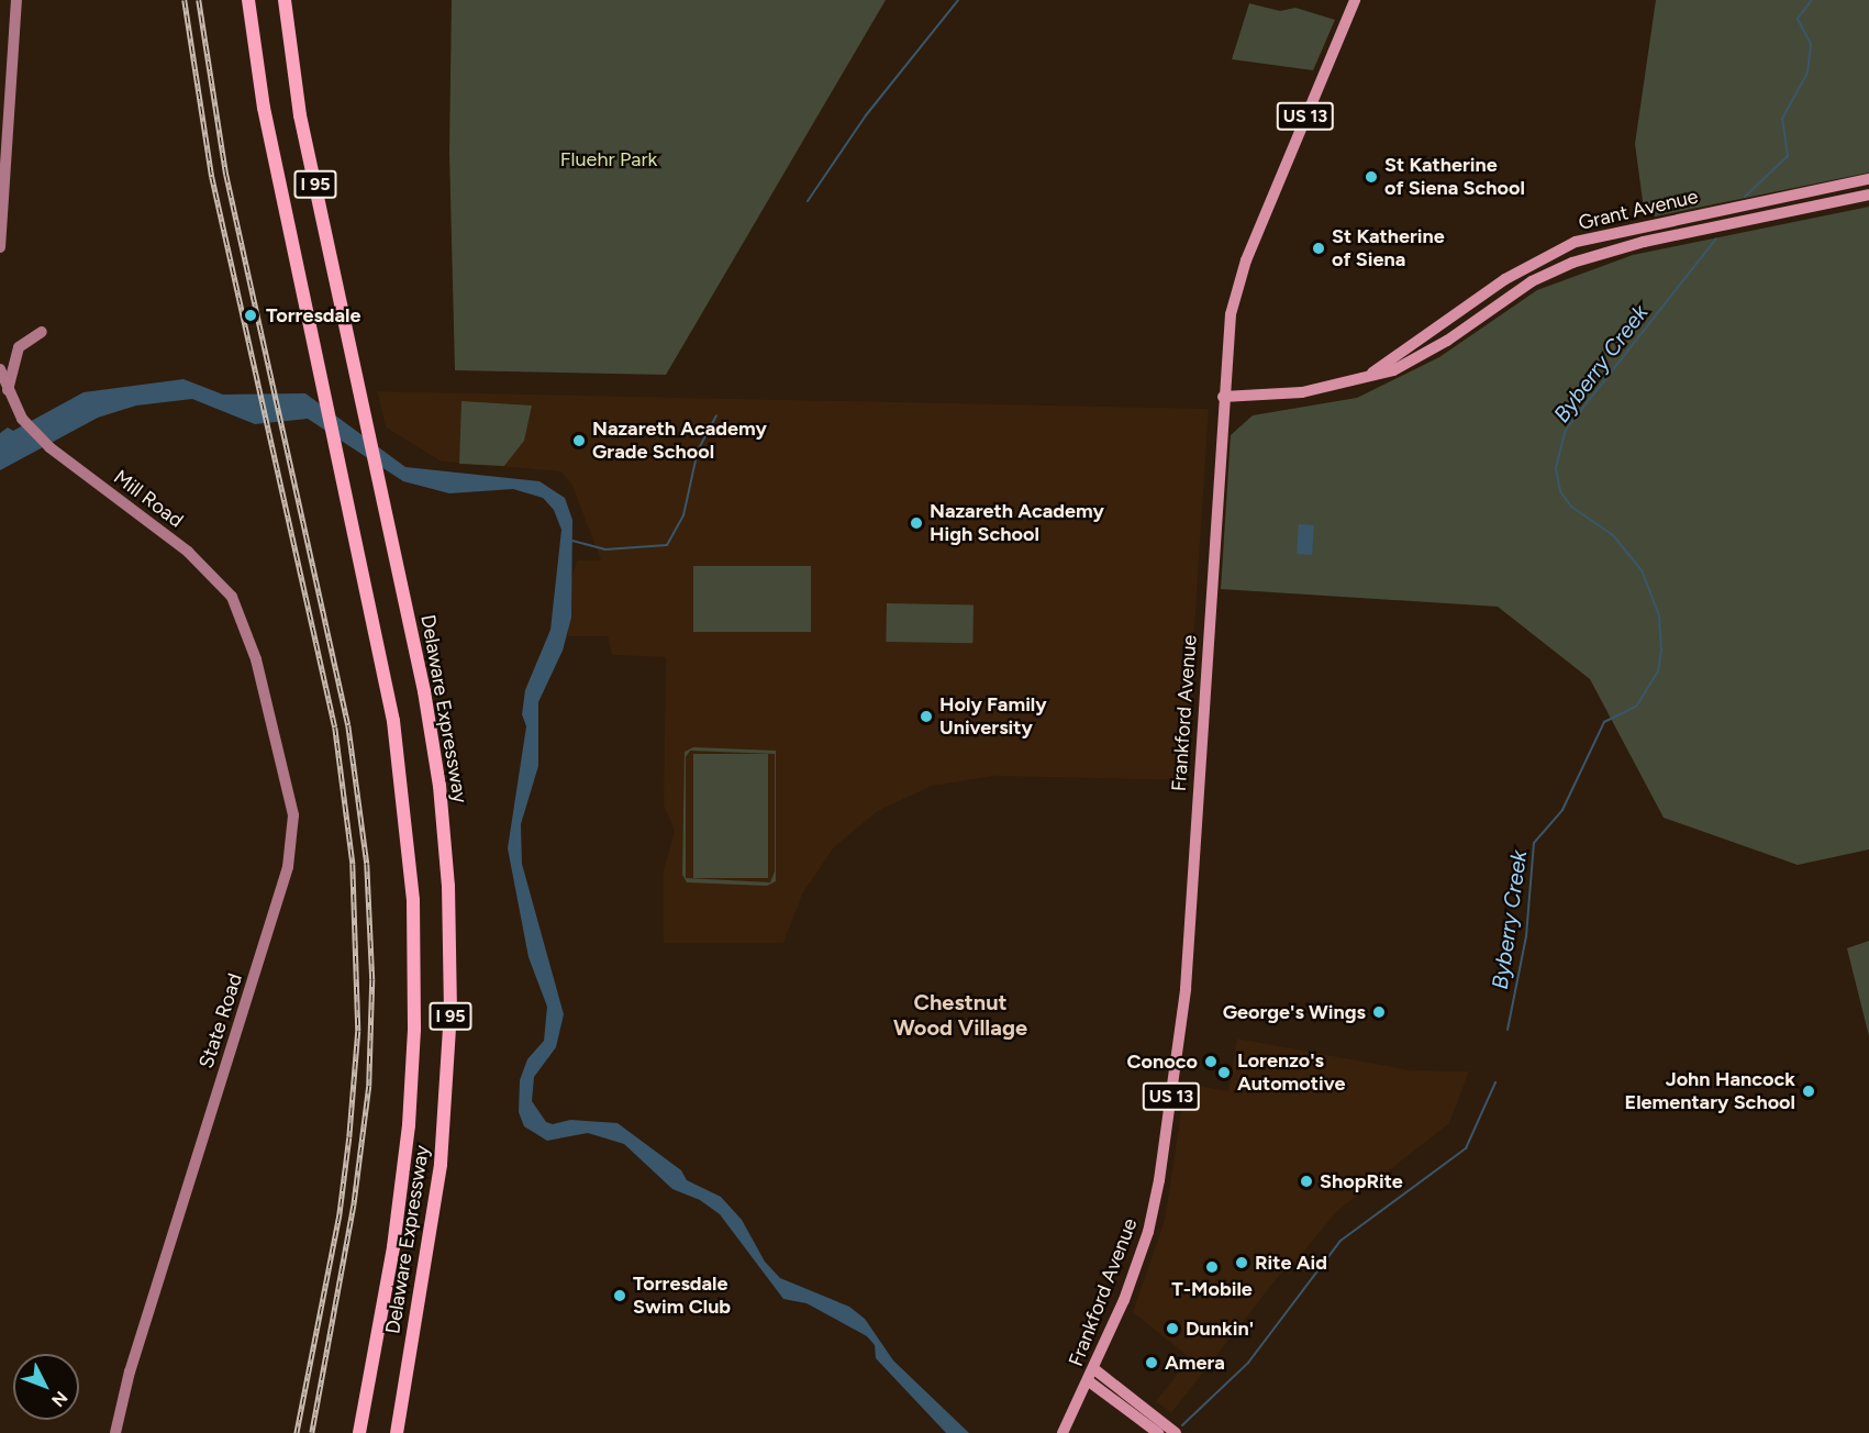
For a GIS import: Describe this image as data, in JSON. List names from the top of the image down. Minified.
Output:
{"streets":{"highway":["I 95","Delaware Expressway"],"main road":["US 13","Grant Avenue","Mill Road","Frankford Avenue","State Road"]},"crossings":[["Grant Avenue","Frankford Avenue"],["Mill Road","State Road"]],"districts":["Chestnut Wood Village"],"water":["Byberry Creek"],"parks":["Fluehr Park"],"places":["St Katherine of Siena School","St Katherine of Siena","Torresdale","Nazareth Academy Grade School","Nazareth Academy High School","Holy Family University","George's Wings","Conoco","Lorenzo's Automotive","John Hancock Elementary School","ShopRite","Rite Aid","T-Mobile","Torresdale Swim Club","Dunkin'","Amera"],"north":"bottom right"}
